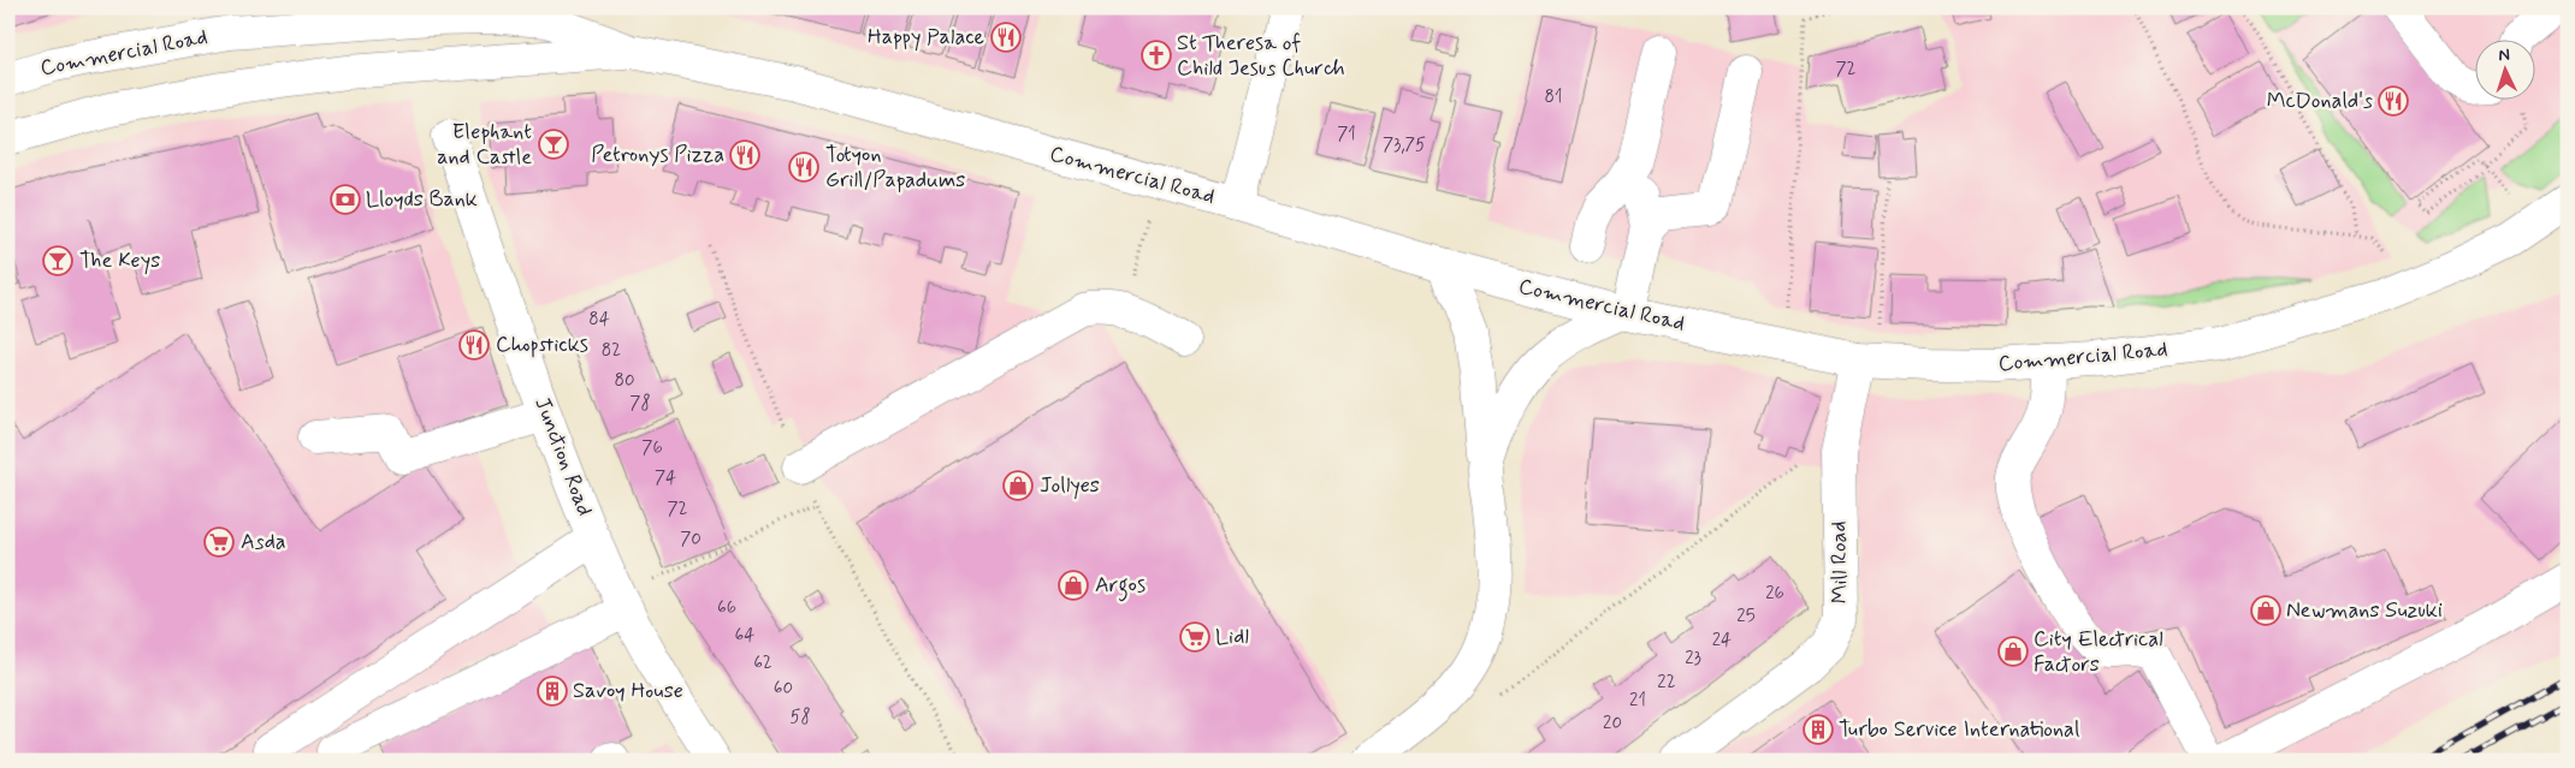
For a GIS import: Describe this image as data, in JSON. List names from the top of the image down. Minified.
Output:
{"streets":{"main road":["Commercial Road","Junction Road","Mill Road"]},"crossings":[["Commercial Road","Mill Road"]],"places":{"restaurant":["Happy Palace","McDonald's","Petronys Pizza","Totyon Grill/Papadums","Chopsticks"],"church":["St Theresa of Child Jesus Church"],"bar":["Elephant and Castle","The Keys"],"bank":["Lloyds Bank"],"shop":["Jollyes","Argos","Newmans Suzuki","City Electrical Factors"],"supermarket":["Asda","Lidl"],"building":["Savoy House","Turbo Service International"]},"house_numbers":["72","81","71","73,75","84","82","80","78","76","74","72","70","26","66","25","64","24","23","62","22","60","21","58","20"],"north":"top"}
